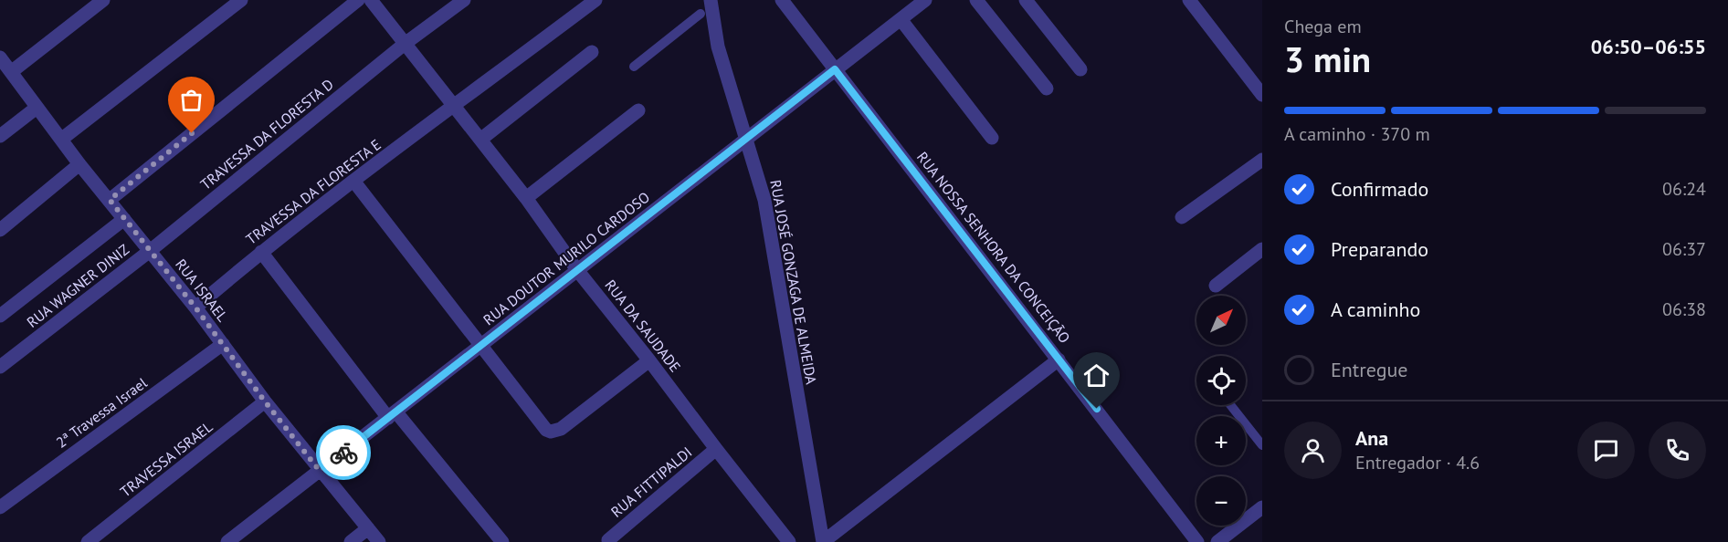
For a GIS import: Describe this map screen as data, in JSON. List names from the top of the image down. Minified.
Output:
{"streets":{"street":["TRAVESSA DA FLORESTA D","TRAVESSA DA FLORESTA E","RUA NOSSA SENHORA DA CONCEIÇÃO","RUA DOUTOR MURILO CARDOSO","RUA JOSÉ GONZAGA DE ALMEIDA","RUA WAGNER DINIZ","RUA ISRAEL","RUA DA SAUDADE","2ª Travessa Israel","TRAVESSA ISRAEL","RUA FITTIPALDI"]},"crossings":[["TRAVESSA DA FLORESTA D","RUA WAGNER DINIZ"],["TRAVESSA DA FLORESTA D","RUA ISRAEL"],["TRAVESSA DA FLORESTA D","RUA DA SAUDADE"],["TRAVESSA DA FLORESTA E","RUA ISRAEL"],["TRAVESSA DA FLORESTA E","RUA DA SAUDADE"],["RUA NOSSA SENHORA DA CONCEIÇÃO","RUA DOUTOR MURILO CARDOSO"],["RUA DOUTOR MURILO CARDOSO","RUA JOSÉ GONZAGA DE ALMEIDA"],["RUA DOUTOR MURILO CARDOSO","RUA ISRAEL"],["RUA DOUTOR MURILO CARDOSO","RUA DA SAUDADE"],["RUA WAGNER DINIZ","RUA ISRAEL"],["RUA ISRAEL","2ª Travessa Israel"],["RUA ISRAEL","TRAVESSA ISRAEL"],["RUA DA SAUDADE","RUA FITTIPALDI"]],"north":"top right","page":{"heading":["3 min","Chega em","06:50–06:55"],"panel":["Ana","Entregador · 4.6"],"bar":"A caminho · 370 m","list":[["Confirmado","06:24"],["Preparando","06:37"],["A caminho","06:38"],"Entregue"],"map_buttons":["+","−"]}}
